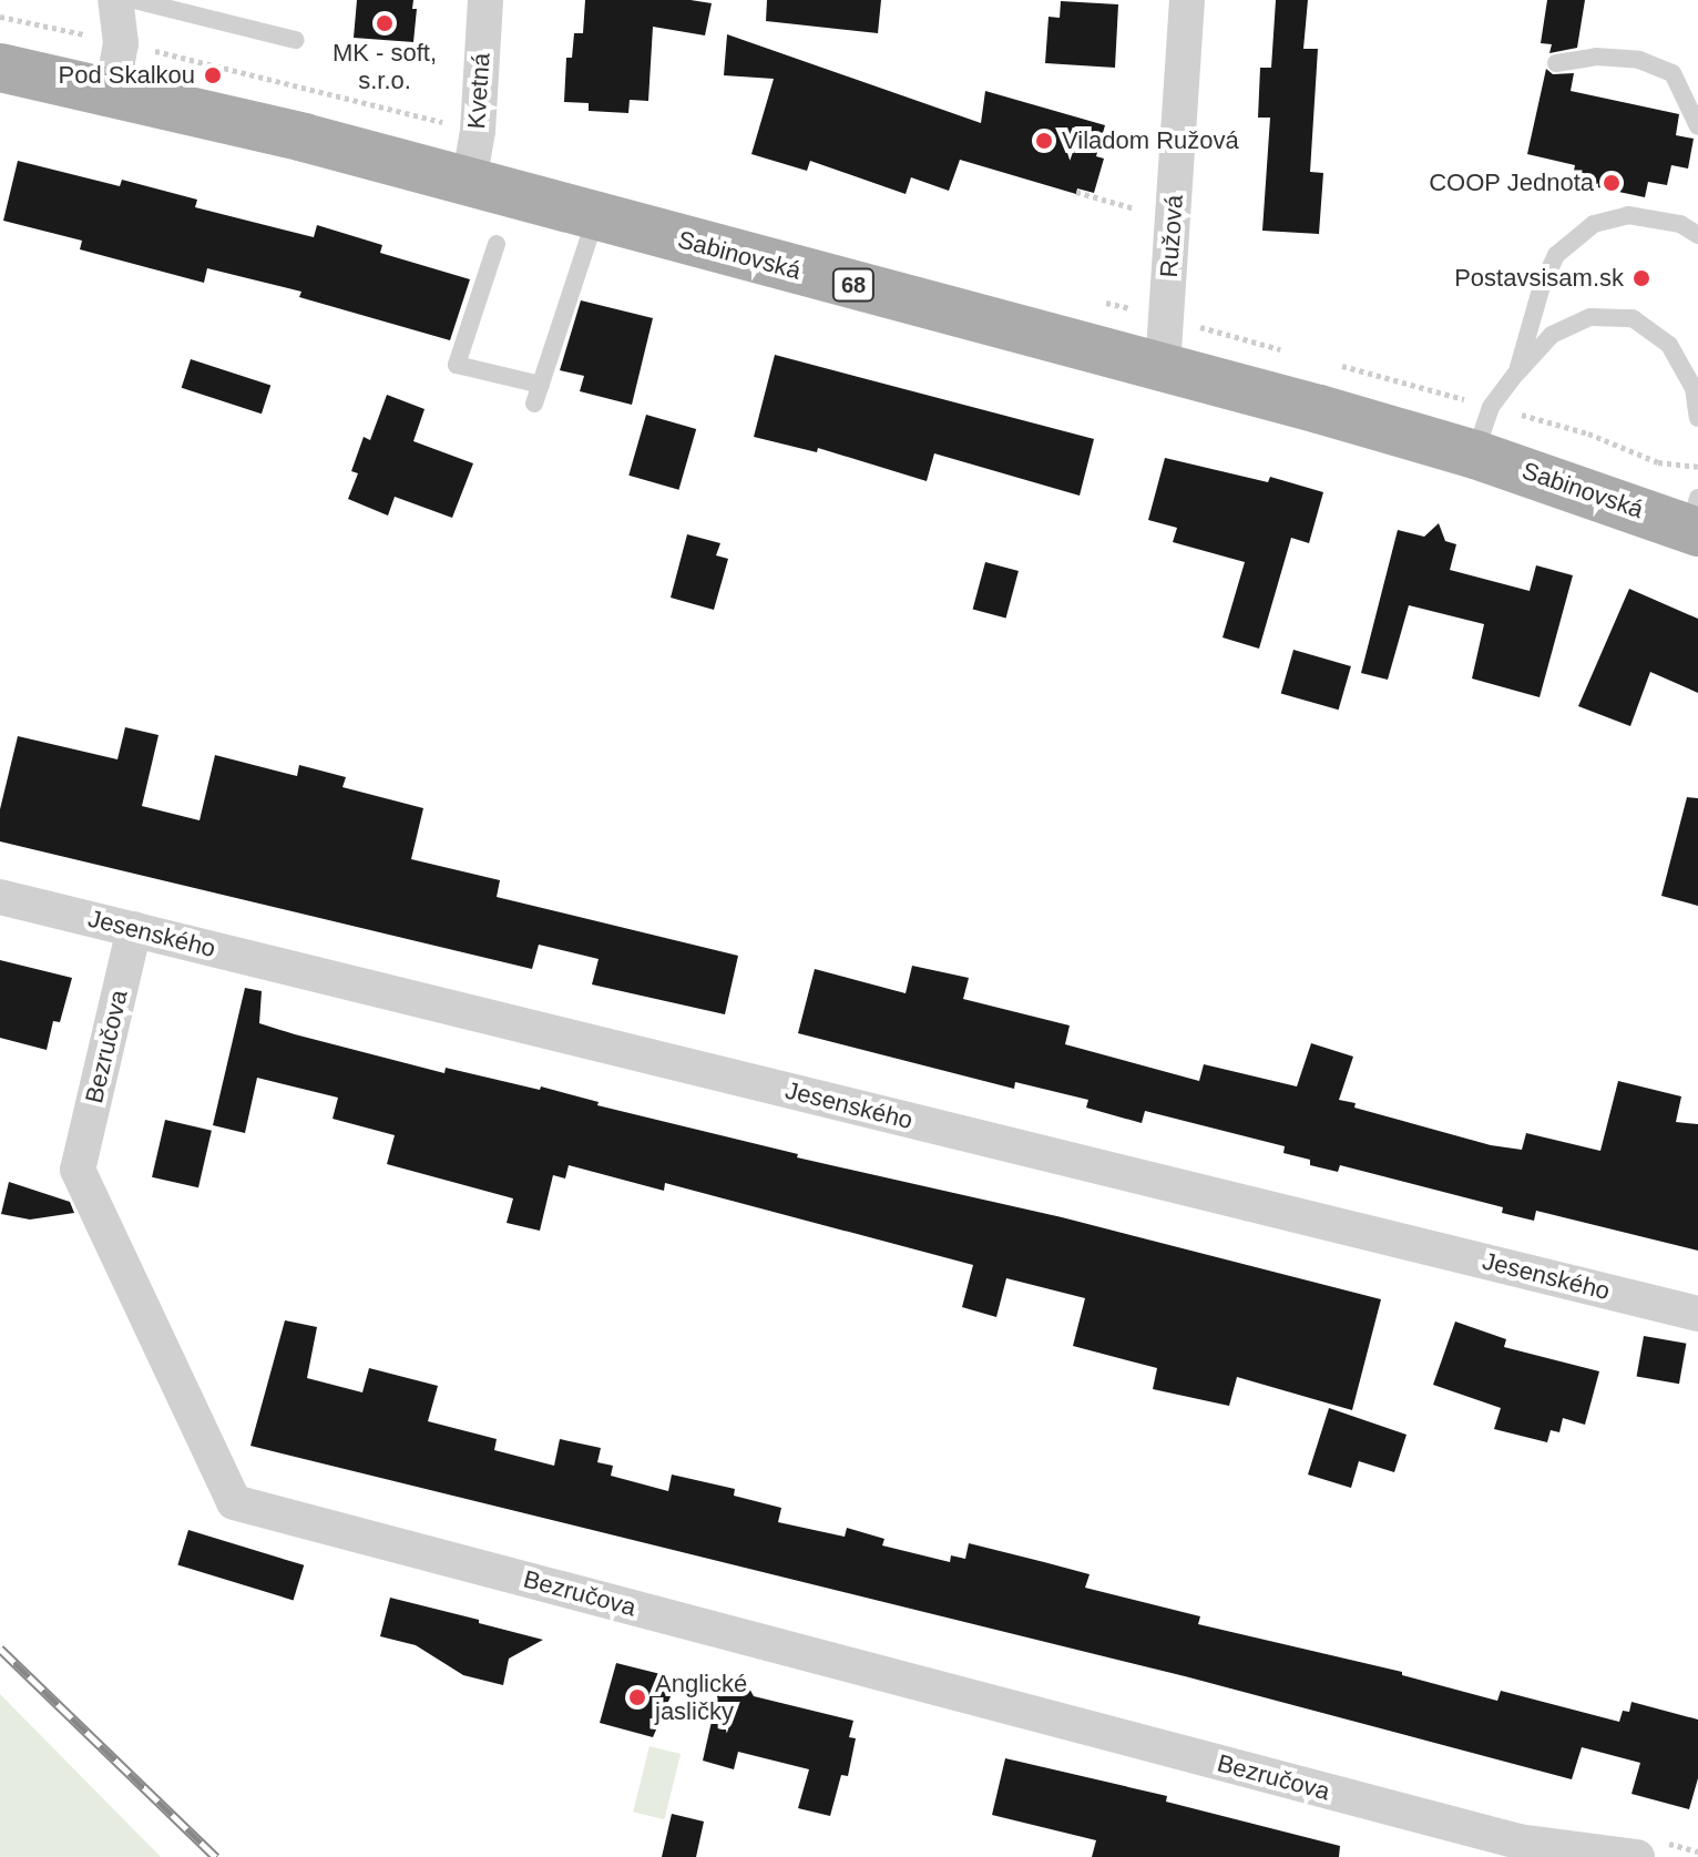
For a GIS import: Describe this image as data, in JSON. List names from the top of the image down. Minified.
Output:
{"streets":{"main road":["Sabinovská","68"],"street":["Kvetná","Ružová","Jesenského","Bezručova"]},"crossings":[["Kvetná","Sabinovská"],["Ružová","Sabinovská"],["Jesenského","Bezručova"]],"places":["MK - soft, s.r.o.","Pod Skalkou","Viladom Ružová","COOP Jednota","Postavsisam.sk","Anglické jasličky"]}
